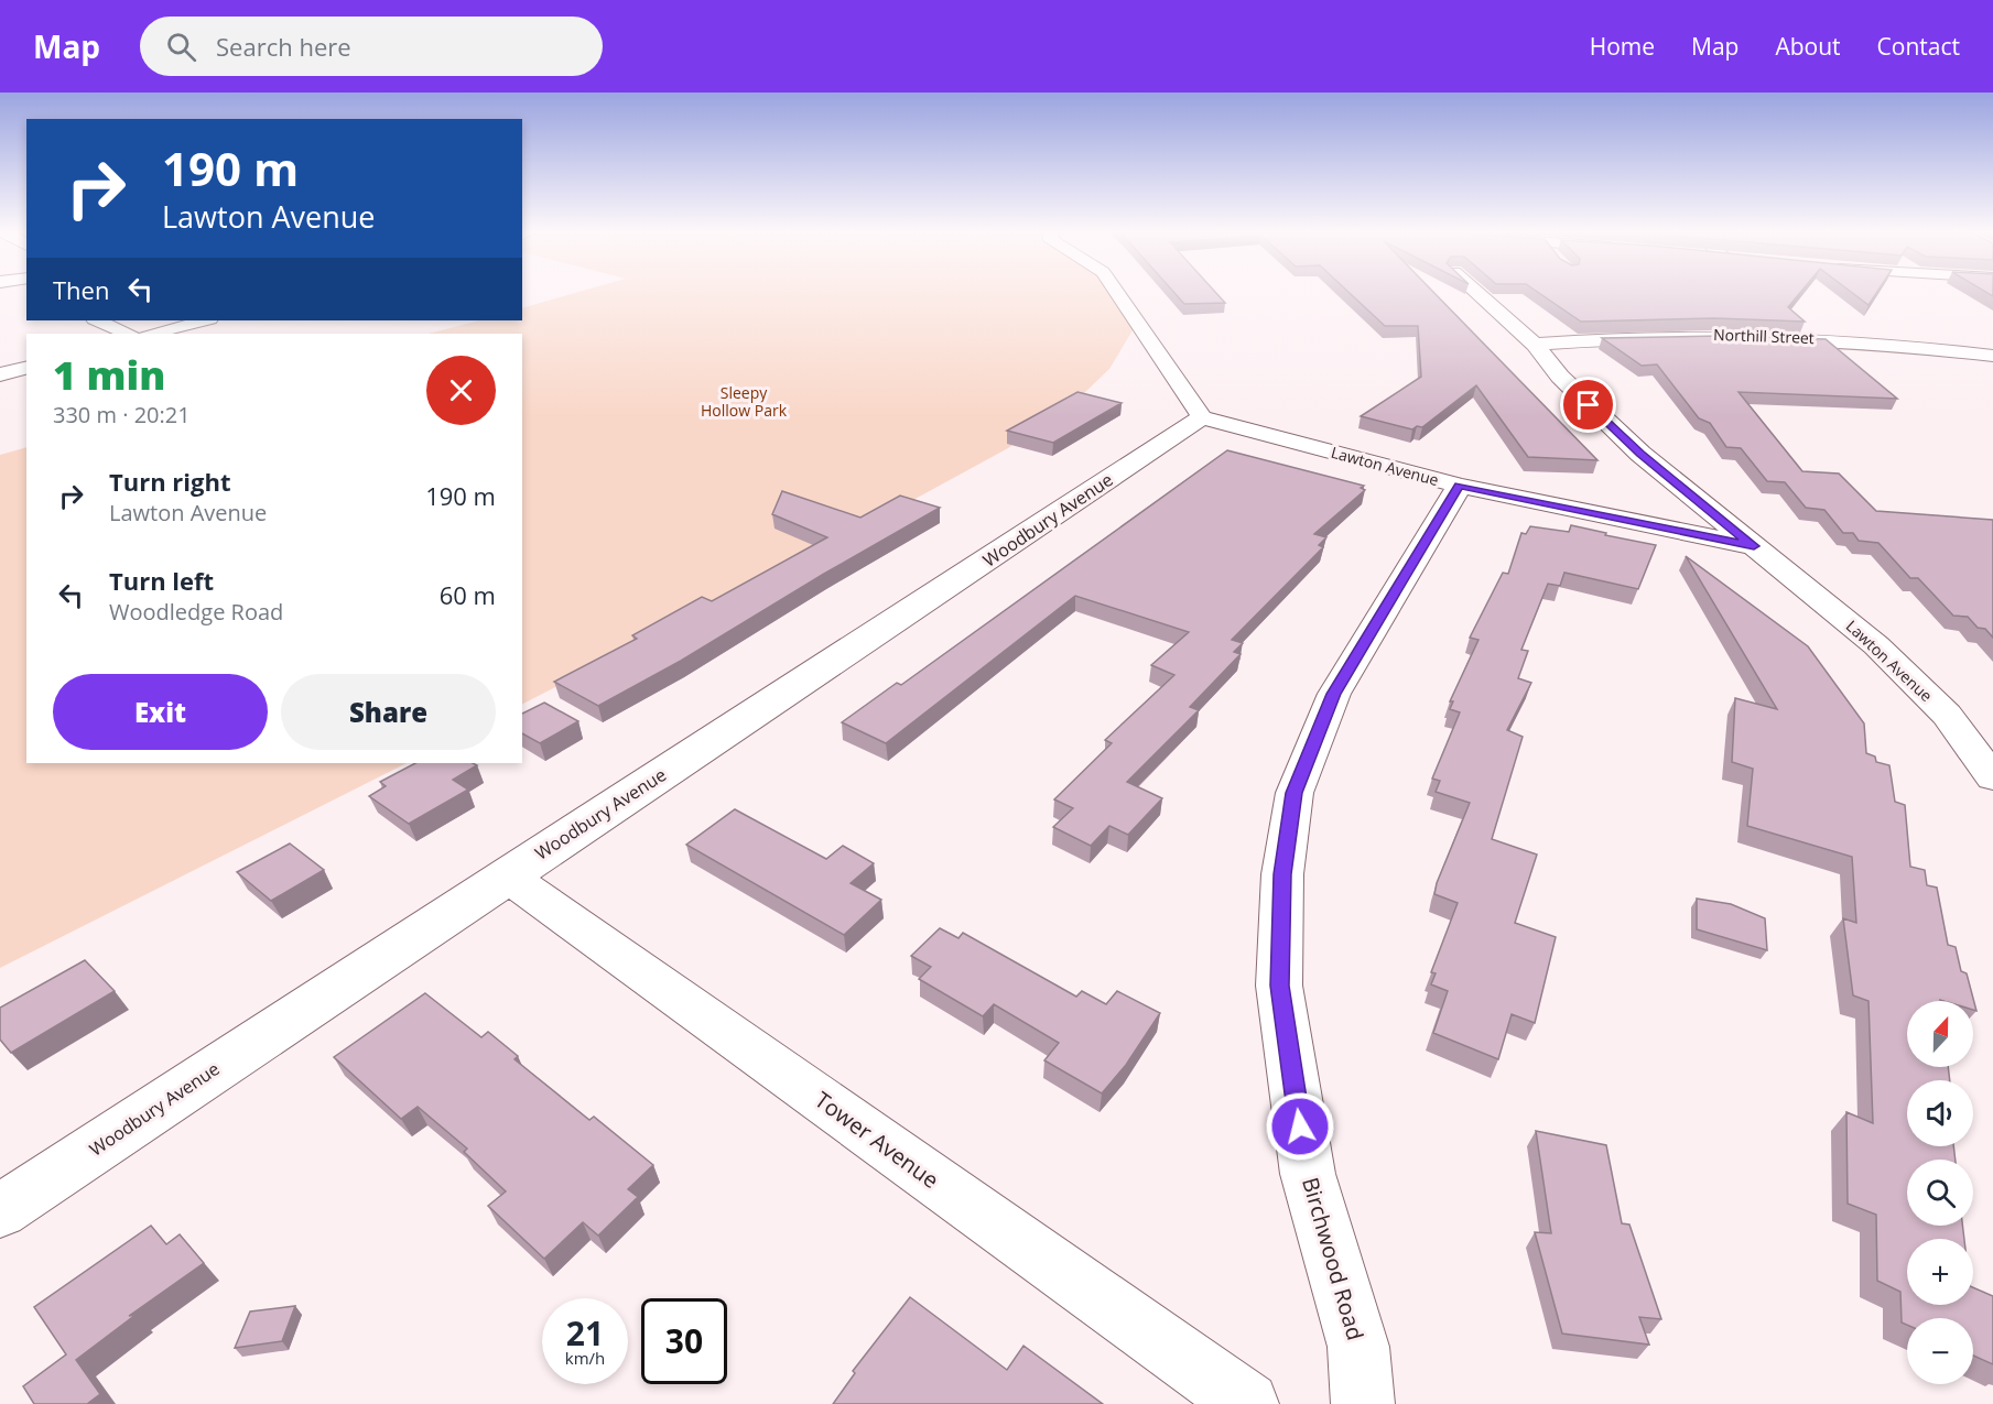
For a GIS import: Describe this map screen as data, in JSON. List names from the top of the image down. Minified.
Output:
{"streets":{"street":["Northill Street","Lawton Avenue","Woodbury Avenue","Tower Avenue","Birchwood Road"]},"crossings":[["Lawton Avenue","Woodbury Avenue"],["Lawton Avenue","Birchwood Road"],["Woodbury Avenue","Tower Avenue"]],"parks":["Sleepy Hollow Park"],"north":"top","page":{"header":"Map","search":"Search here","nav":["Home","Map","About","Contact"],"turn":["190 m","Lawton Avenue"],"then":"Then","heading":["1 min","330 m · 20:21"],"list":[{"name":"Turn right","note":"Lawton Avenue","value":"190 m"},{"name":"Turn left","note":"Woodledge Road","value":"60 m"}],"buttons":["Exit","Share"],"map_buttons":["+","−"],"speed":"21 km/h","limit":"30"}}
